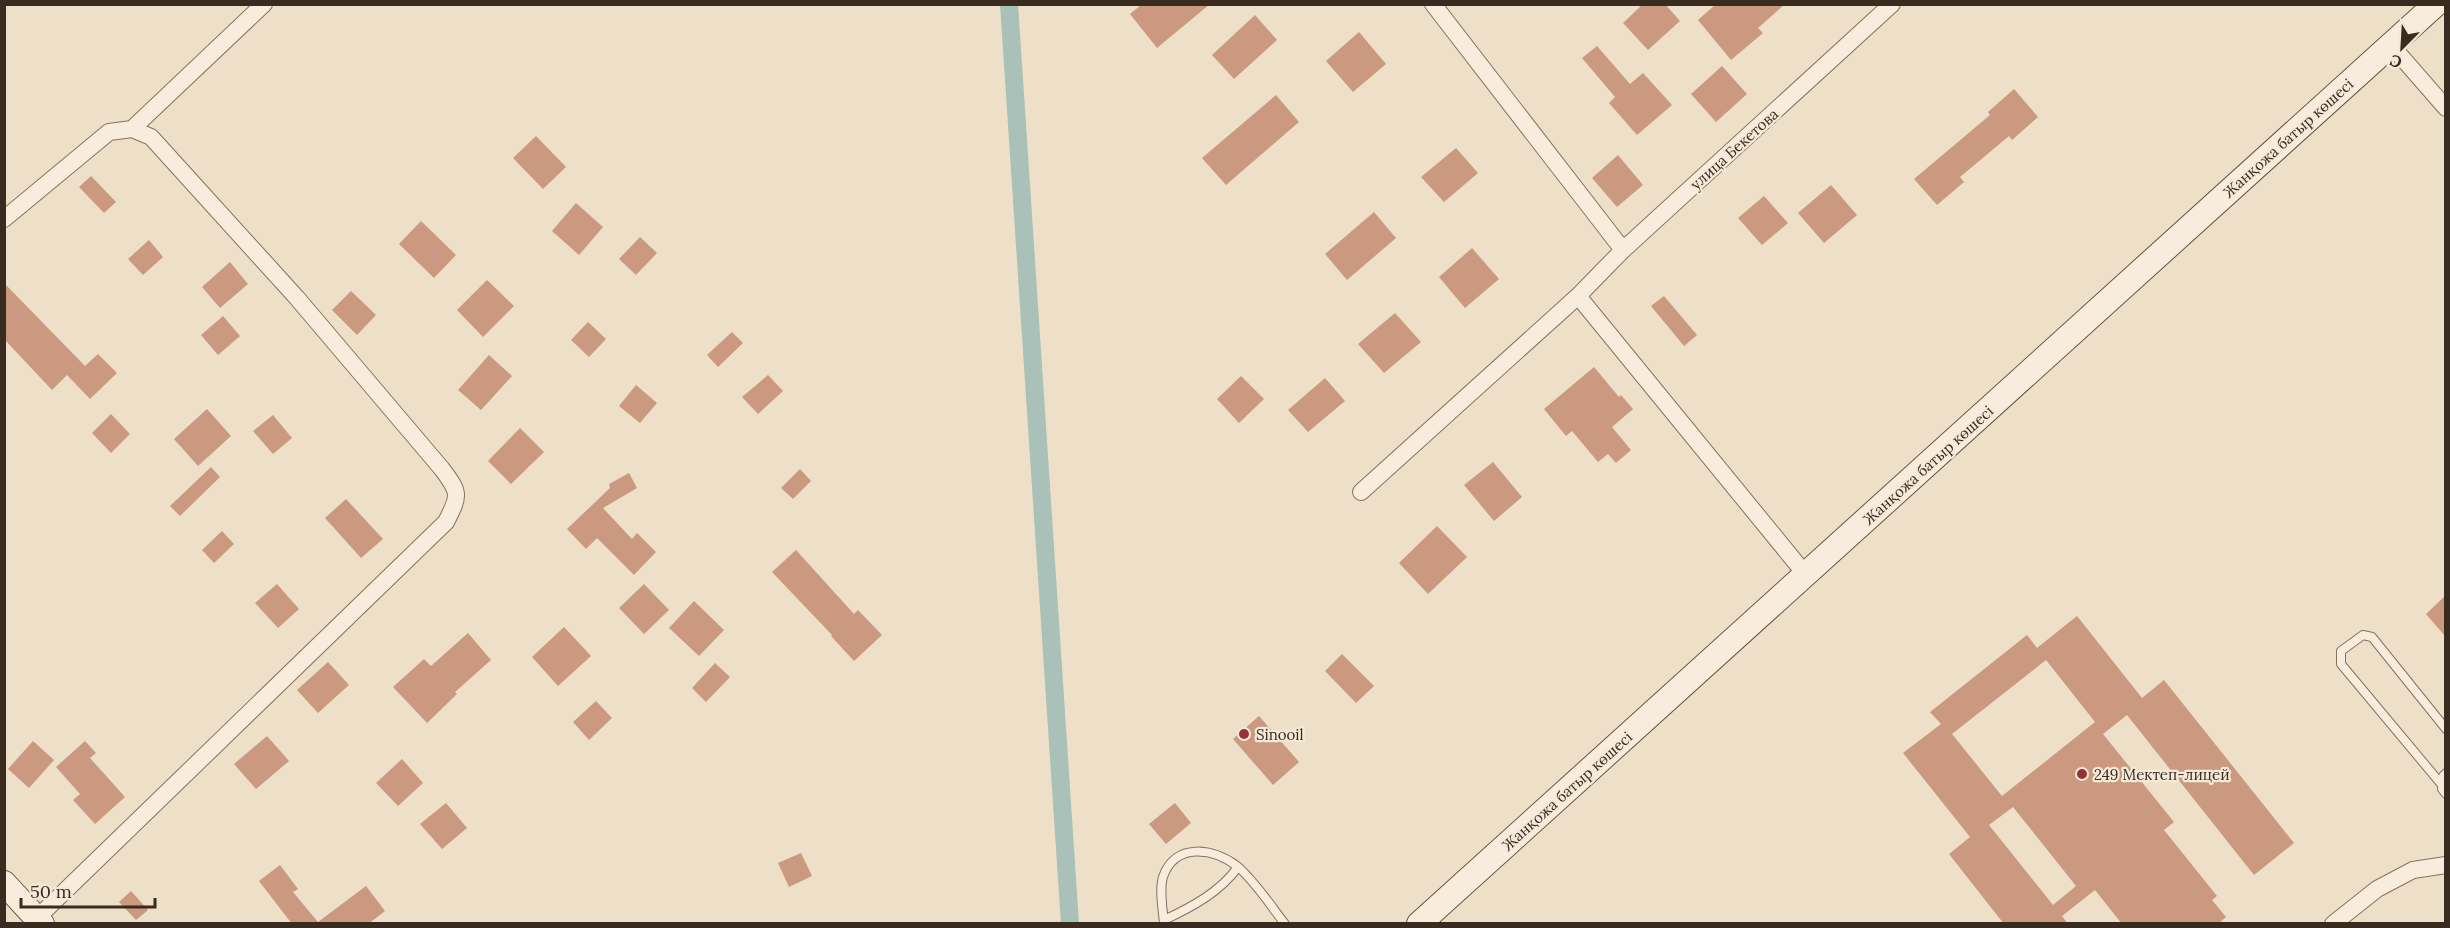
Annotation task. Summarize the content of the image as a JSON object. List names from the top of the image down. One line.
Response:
{"streets":{"street":["Жанқожа батыр көшесі","улица Бекетова"]},"places":["Sinooil","249 Мектеп-лицей"],"scale_bar":"50 m","north":"bottom left"}
